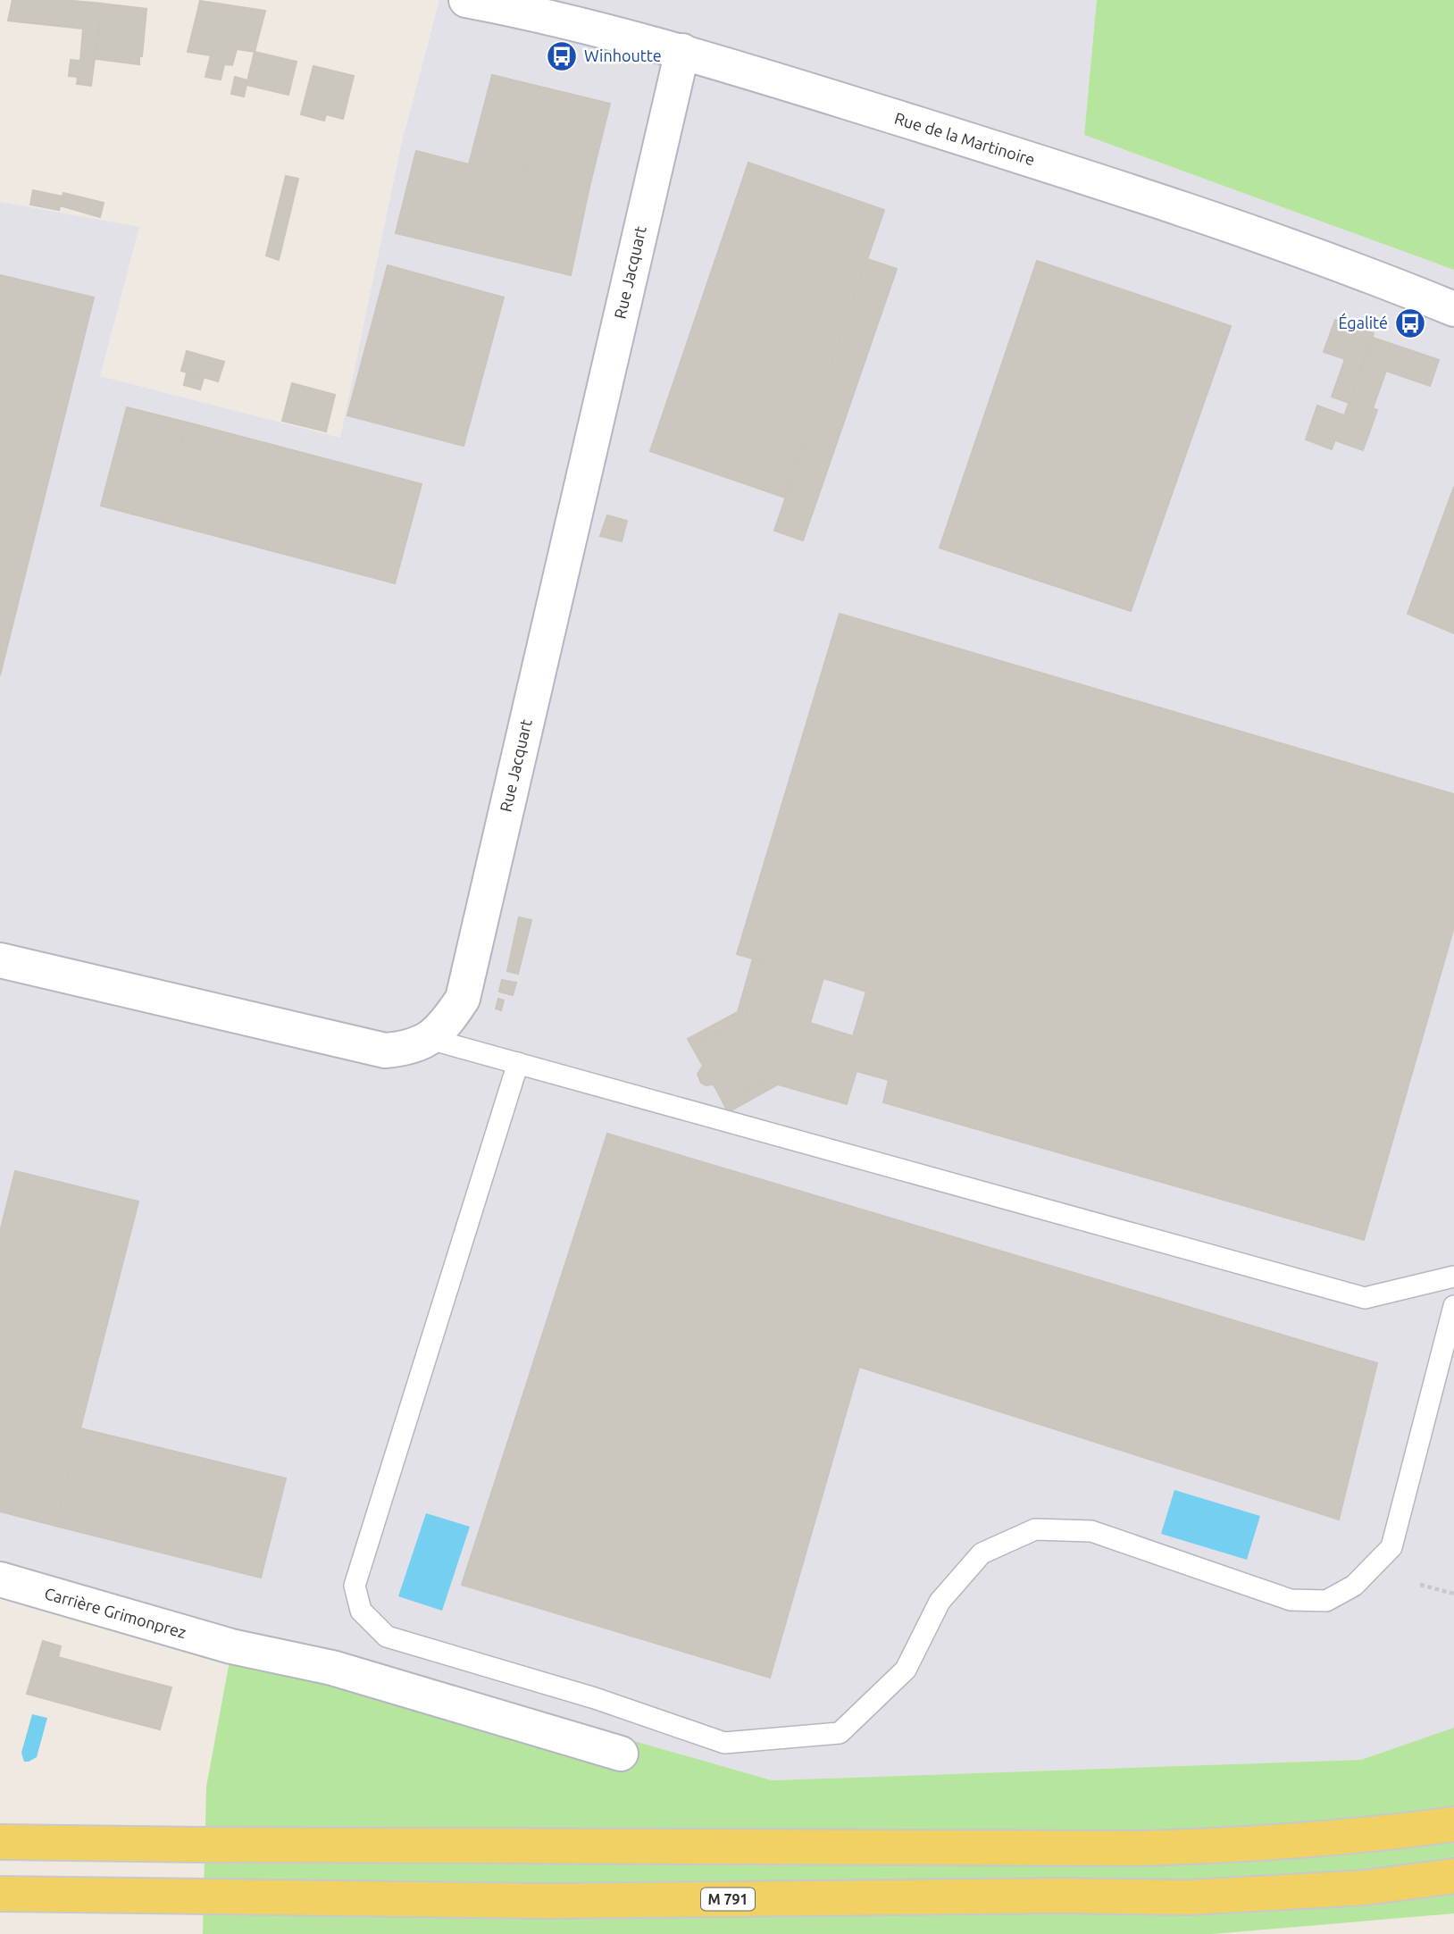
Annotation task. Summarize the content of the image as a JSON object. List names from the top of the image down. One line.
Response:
{"streets":{"main road":["M 791"],"street":["Rue de la Martinoire","Rue Jacquart","Carrière Grimonprez"]},"crossings":[["Rue de la Martinoire","Rue Jacquart"]],"places":{"bus stop":["Winhoutte","Égalité"]}}
